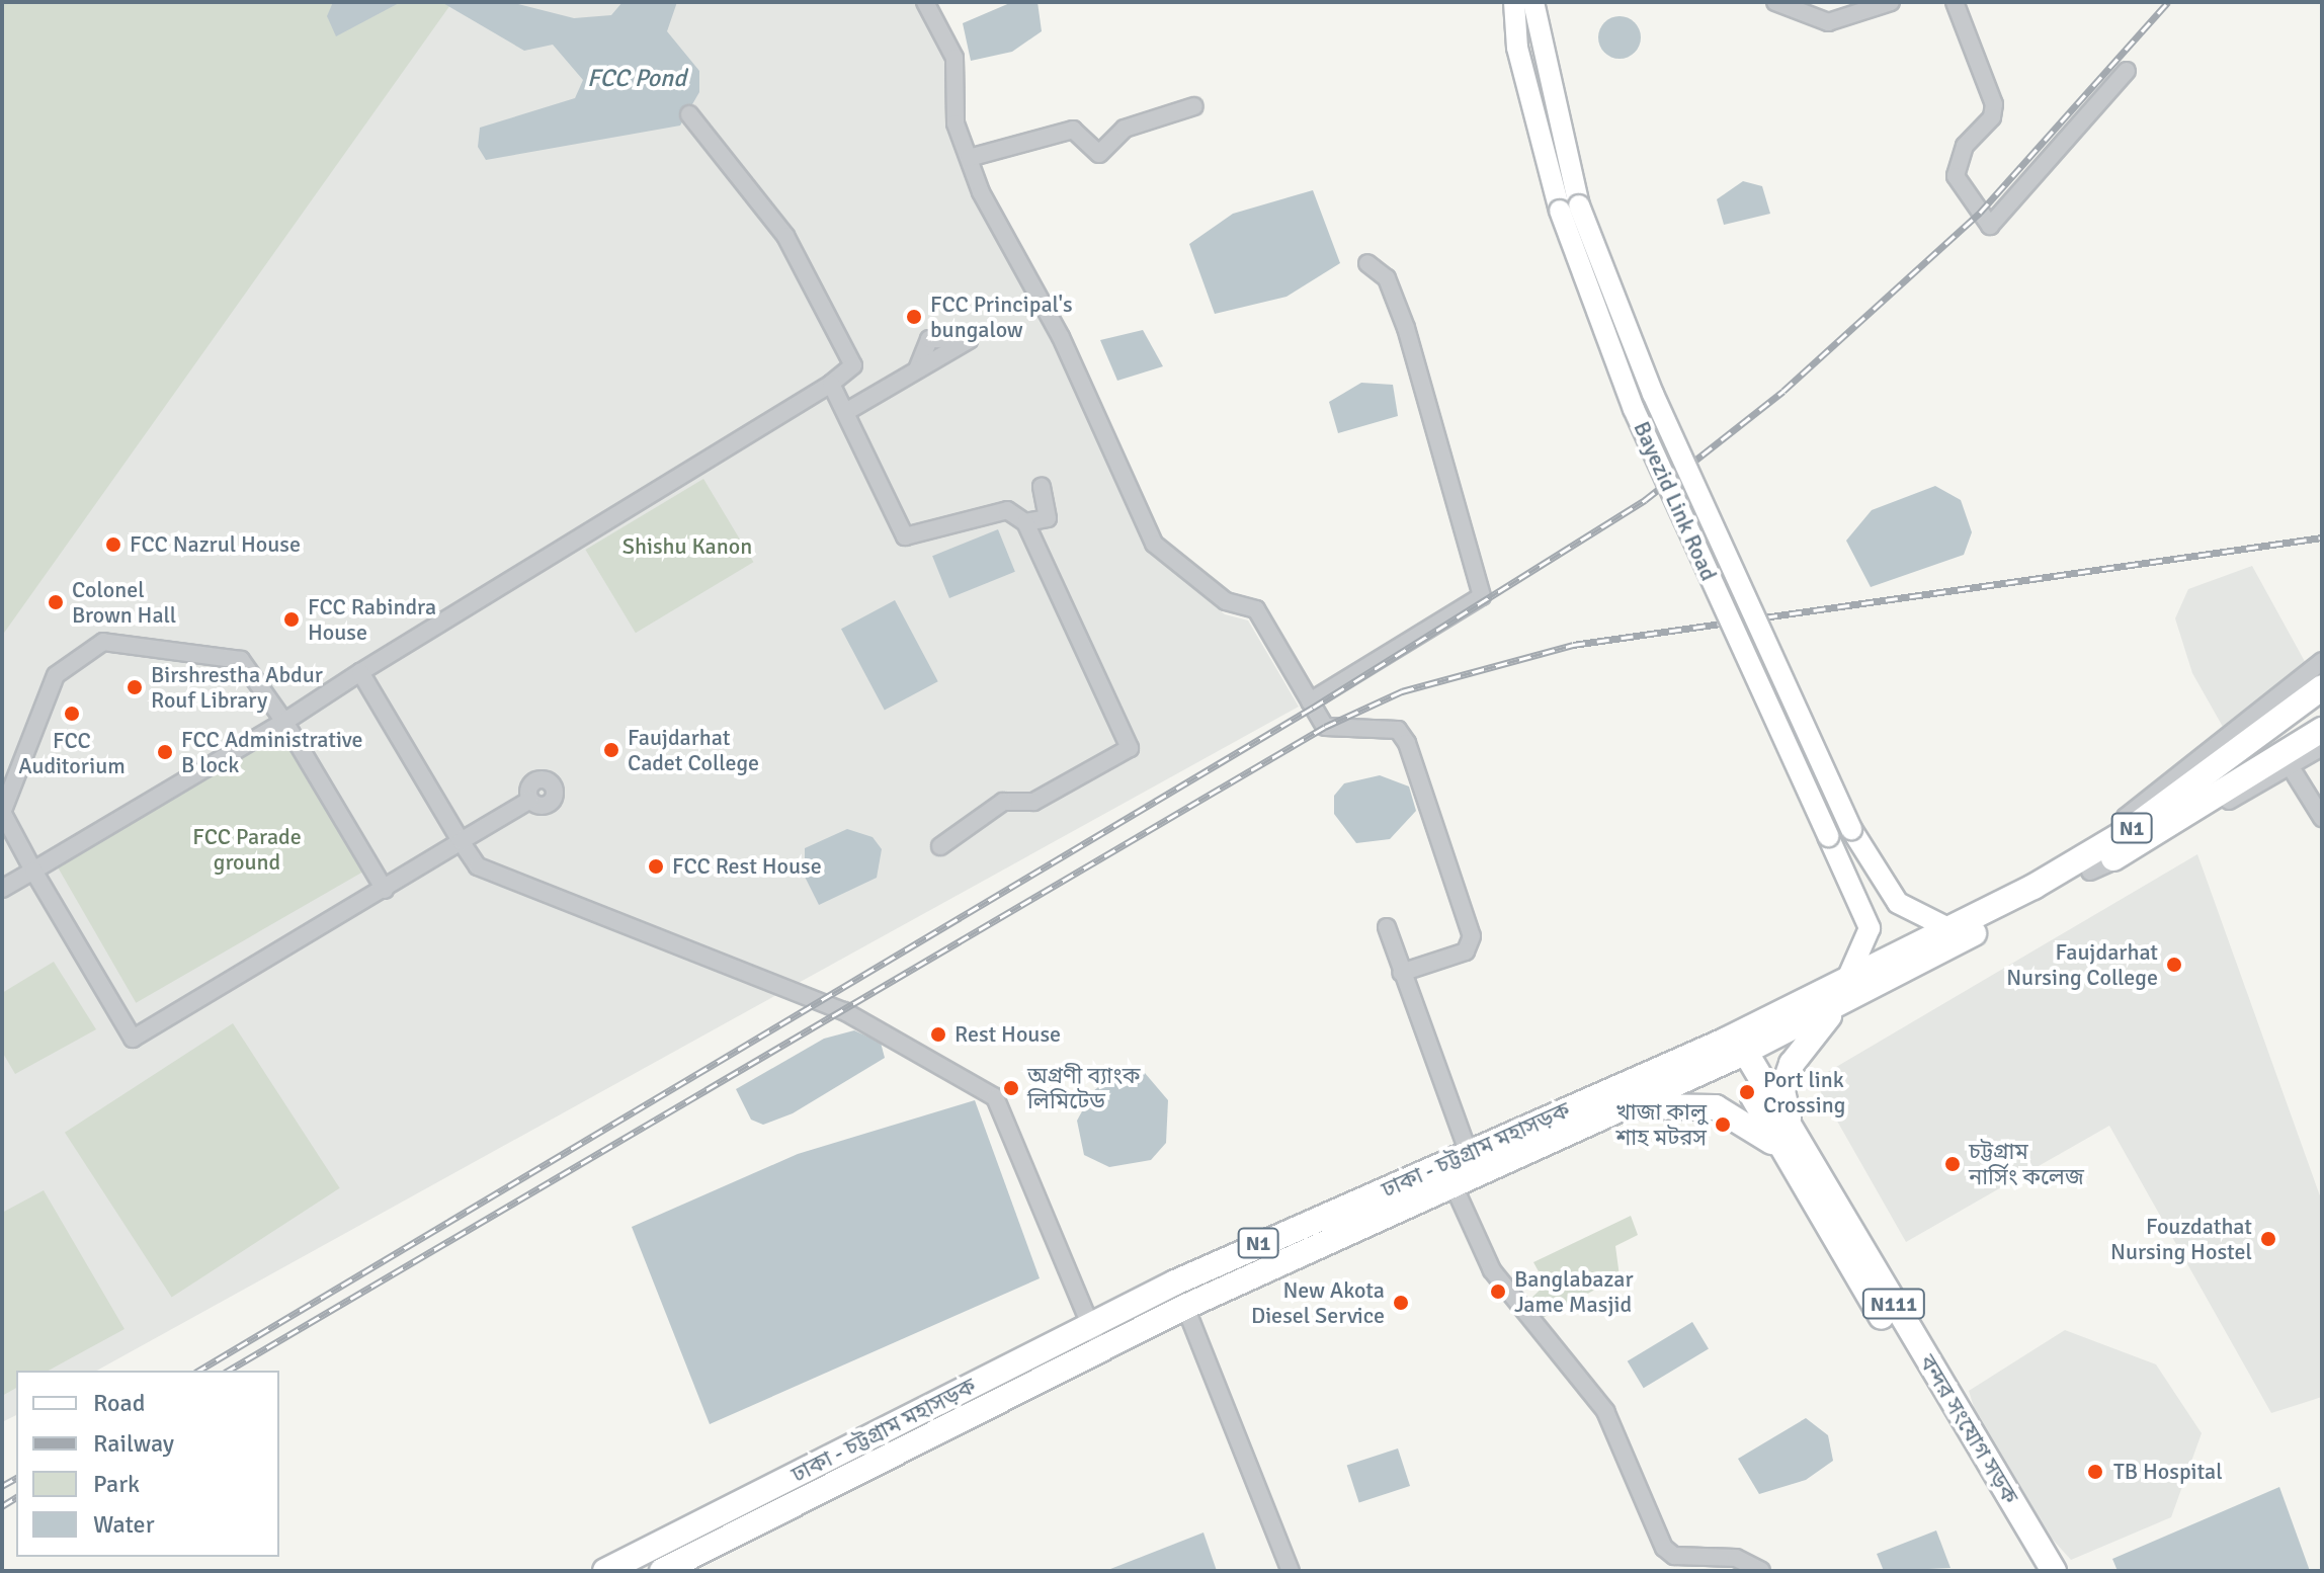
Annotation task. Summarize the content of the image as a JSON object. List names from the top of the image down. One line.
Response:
{"streets":{"highway":["N1","ঢাকা - চট্টগ্রাম মহাসড়ক","N111","বন্দর সংযোগ সড়ক"],"main road":["Bayezid Link Road"]},"crossings":[["Bayezid Link Road","ঢাকা - চট্টগ্রাম মহাসড়ক"],["ঢাকা - চট্টগ্রাম মহাসড়ক","বন্দর সংযোগ সড়ক"]],"water":["FCC Pond"],"parks":["Shishu Kanon","FCC Parade ground"],"places":["FCC Principal's bungalow","FCC Nazrul House","Colonel Brown Hall","FCC Rabindra House","Birshrestha Abdur Rouf Library","FCC Auditorium","Faujdarhat Cadet College","FCC Administrative B lock","FCC Rest House","Faujdarhat Nursing College","Rest House","অগ্রণী ব্যাংক লিমিটেড","Port link Crossing","খাজা কালু শাহ মটরস","চট্টগ্রাম নার্সিং কলেজ","Fouzdathat Nursing Hostel","Banglabazar Jame Masjid","New Akota Diesel Service","TB Hospital"],"legend":["Road","Railway","Park","Water"]}
